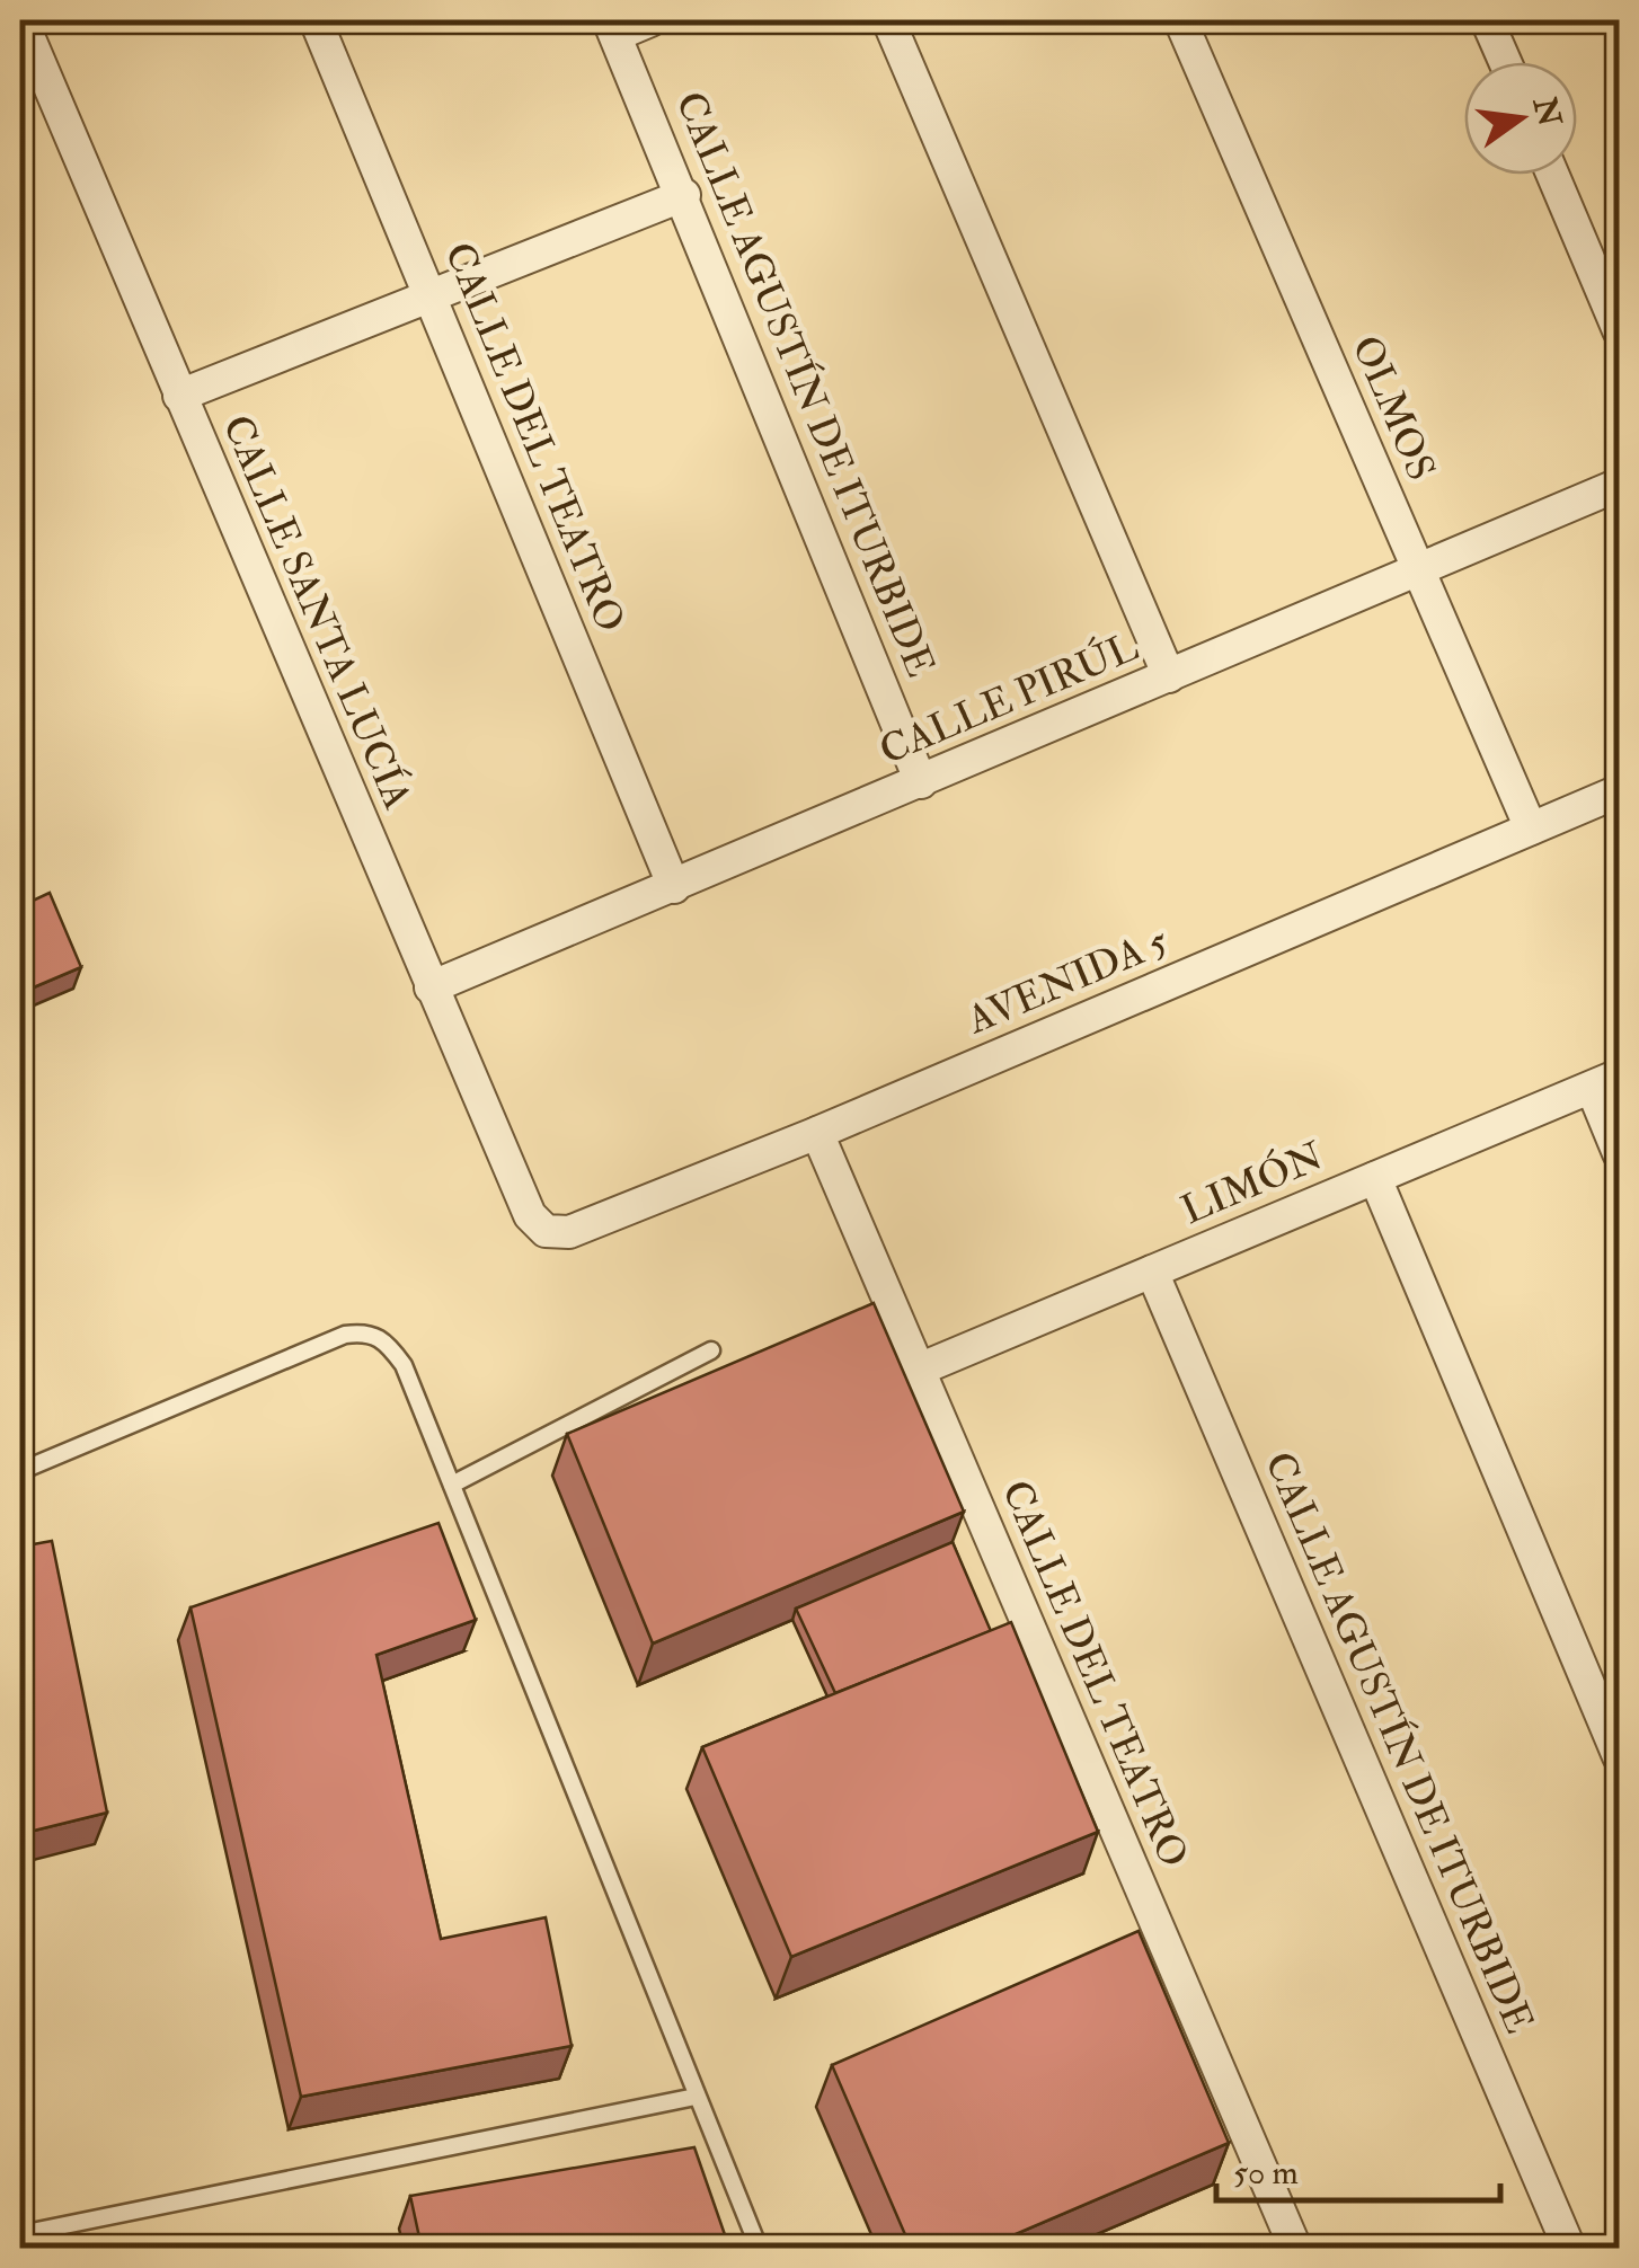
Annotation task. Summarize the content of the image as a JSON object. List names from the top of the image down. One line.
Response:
{"streets":{"street":["CALLE AGUSTÍN DE ITURBIDE","OLMOS","CALLE DEL TEATRO","CALLE SANTA LUCÍA","CALLE PIRÚL","AVENIDA 5","LIMÓN"]},"crossings":[["CALLE AGUSTÍN DE ITURBIDE","CALLE PIRÚL"],["CALLE AGUSTÍN DE ITURBIDE","LIMÓN"],["OLMOS","CALLE PIRÚL"],["OLMOS","AVENIDA 5"],["CALLE DEL TEATRO","CALLE PIRÚL"],["CALLE DEL TEATRO","AVENIDA 5"],["CALLE DEL TEATRO","LIMÓN"],["CALLE SANTA LUCÍA","CALLE PIRÚL"],["CALLE SANTA LUCÍA","AVENIDA 5"]],"scale_bar":"50 m","north":"right"}
